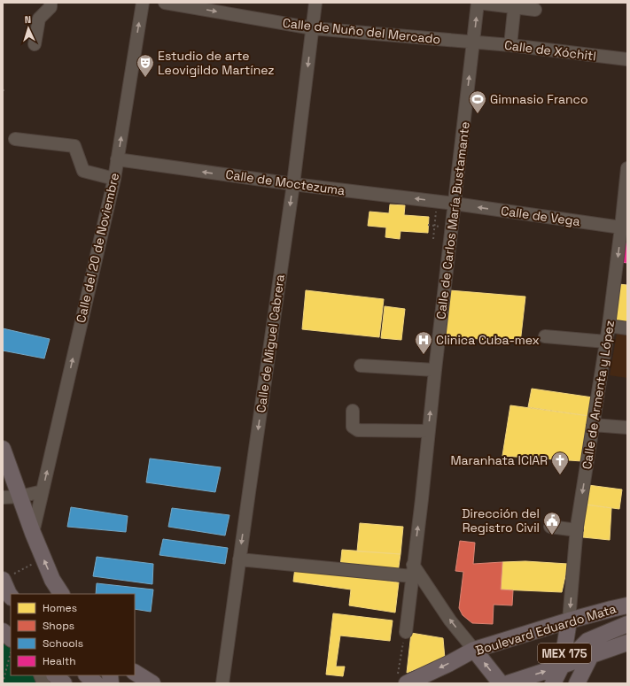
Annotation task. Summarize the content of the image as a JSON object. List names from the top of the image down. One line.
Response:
{"streets":{"main road":["Boulevard Eduardo Mata","MEX 175"],"street":["Calle de Nuño del Mercado","Calle de Xóchitl","Calle de Moctezuma","Calle de Vega","Calle de Carlos María Bustamante","Calle del 20 de Noviembre","Calle de Miguel Cabrera","Calle de Armenta y López"]},"crossings":[["Calle de Nuño del Mercado","Calle de Xóchitl"],["Calle de Nuño del Mercado","Calle de Carlos María Bustamante"],["Calle de Nuño del Mercado","Calle de Miguel Cabrera"],["Calle de Xóchitl","Calle de Carlos María Bustamante"],["Calle de Moctezuma","Calle de Vega"],["Calle de Moctezuma","Calle de Carlos María Bustamante"],["Calle de Moctezuma","Calle del 20 de Noviembre"],["Calle de Moctezuma","Calle de Miguel Cabrera"],["Calle de Vega","Calle de Carlos María Bustamante"],["Calle de Vega","Calle de Armenta y López"],["Calle de Armenta y López","Boulevard Eduardo Mata"],["Calle de Armenta y López","MEX 175"],["Boulevard Eduardo Mata","MEX 175"]],"one_way":["Calle de Nuño del Mercado","Calle de Moctezuma","Calle de Vega","Calle de Carlos María Bustamante","Calle del 20 de Noviembre","Calle de Miguel Cabrera","Calle de Armenta y López"],"places":{"theatre":["Estudio de arte Leovigildo Martínez"],"sports":["Gimnasio Franco"],"hospital":["Clinica Cuba-mex"],"church":["Maranhata ICIAR"],"public building":["Dirección del Registro Civil"]},"legend":["Homes","Shops","Schools","Health"],"north":"top"}
